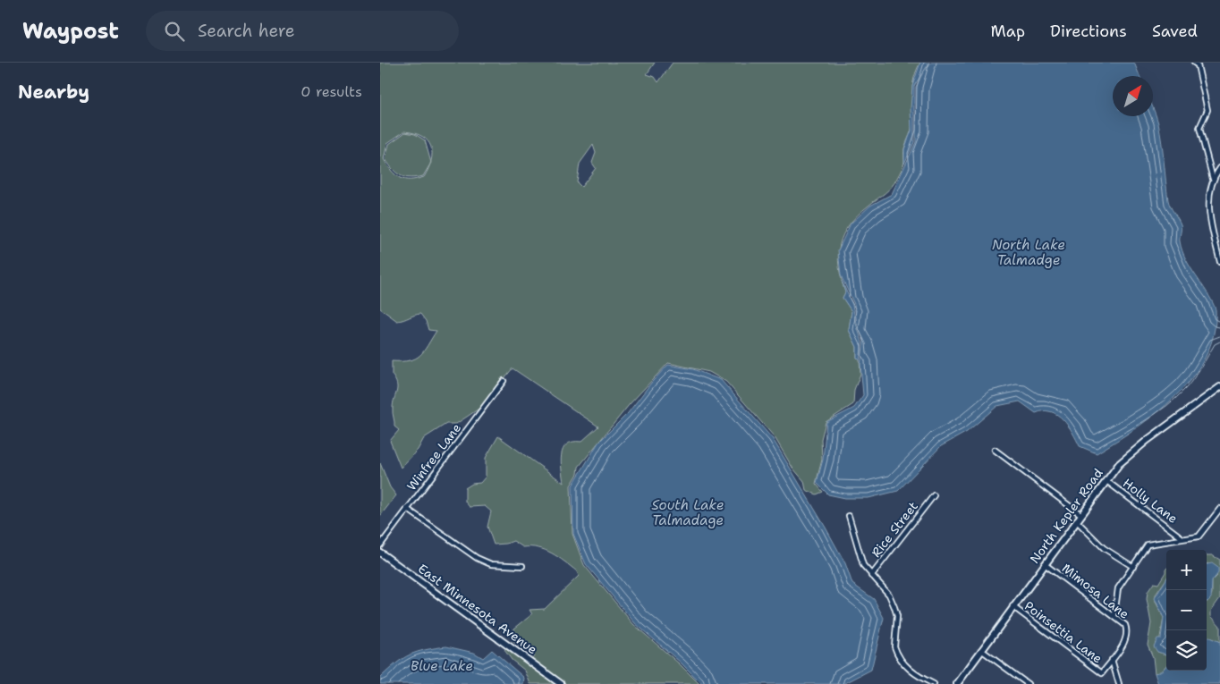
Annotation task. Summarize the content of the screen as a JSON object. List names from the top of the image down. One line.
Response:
{"streets":{"main road":["North Kepler Road","East Minnesota Avenue"],"street":["Winfree Lane","Holly Lane","Rice Street","Mimosa Lane","Poinsettia Lane"]},"crossings":[["Holly Lane","North Kepler Road"],["North Kepler Road","Mimosa Lane"],["North Kepler Road","Poinsettia Lane"],["Mimosa Lane","Poinsettia Lane"]],"water":["North Lake Talmadge","South Lake Talmadage","Blue Lake"],"north":"top right","page":{"header":"Waypost","search":"Search here","nav":["Map","Directions","Saved"],"heading":["Nearby","0 results"],"map_buttons":["+","−"]}}
